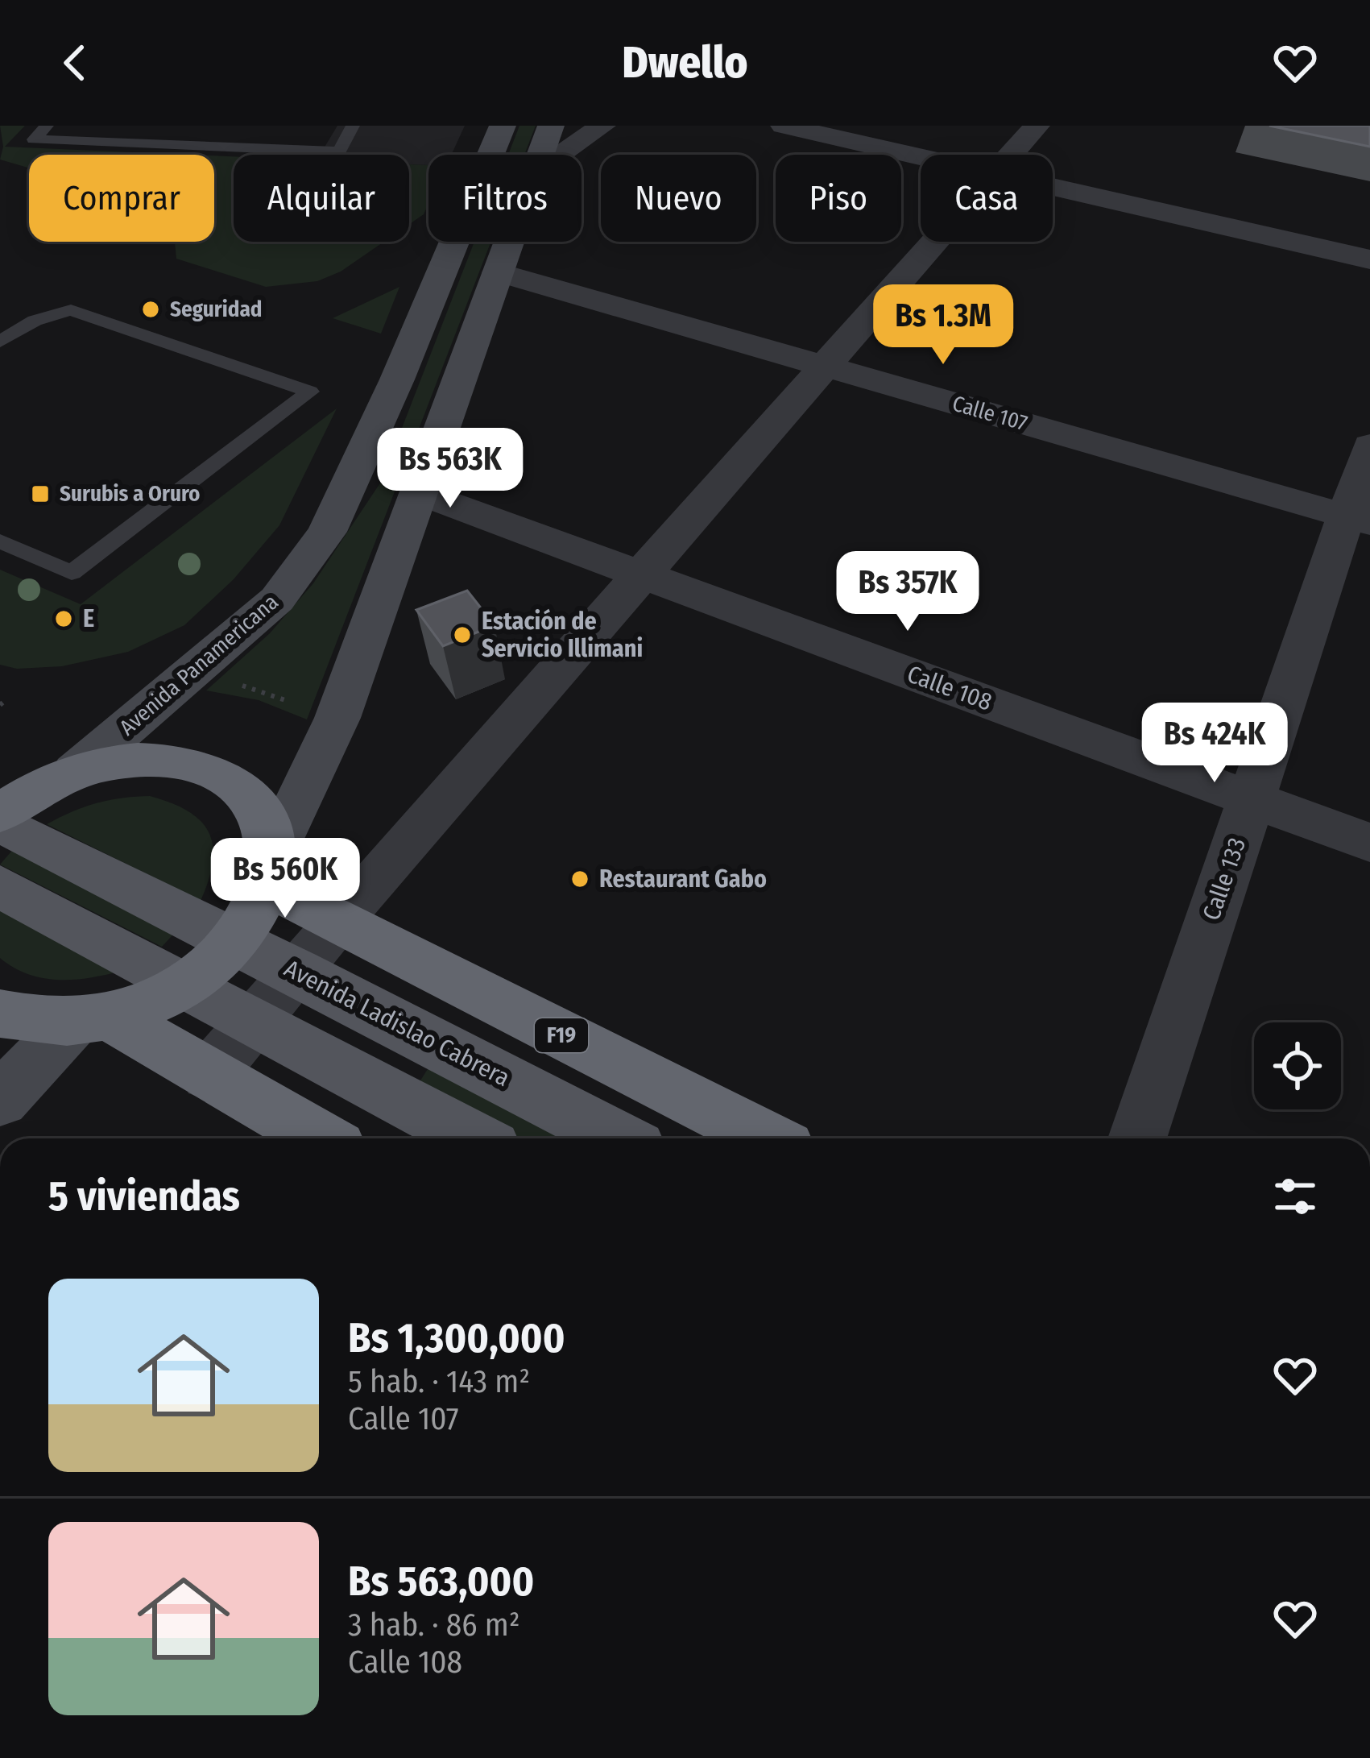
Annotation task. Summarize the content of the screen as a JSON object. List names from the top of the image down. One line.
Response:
{"streets":{"highway":["F19"],"main road":["Avenida Panamericana","Avenida Ladislao Cabrera"],"street":["Calle 107","Calle 108","Calle 133"]},"crossings":[["Calle 107","Calle 133"],["Calle 108","Calle 133"]],"places":{"other":["Seguridad","E","Estación de Servicio Illimani","Restaurant Gabo"],"transit":["Surubis a Oruro"]},"page":{"header":"Dwello","chip":["Comprar","Alquilar","Filtros","Nuevo","Piso","Casa"],"price":["Bs 1.3M","Bs 563K","Bs 357K","Bs 424K","Bs 560K"],"heading":"5 viviendas","list":[{"name":"Bs 1,300,000","note":"5 hab. · 143 m² · Calle 107"},{"name":"Bs 563,000","note":"3 hab. · 86 m² · Calle 108"}]}}
